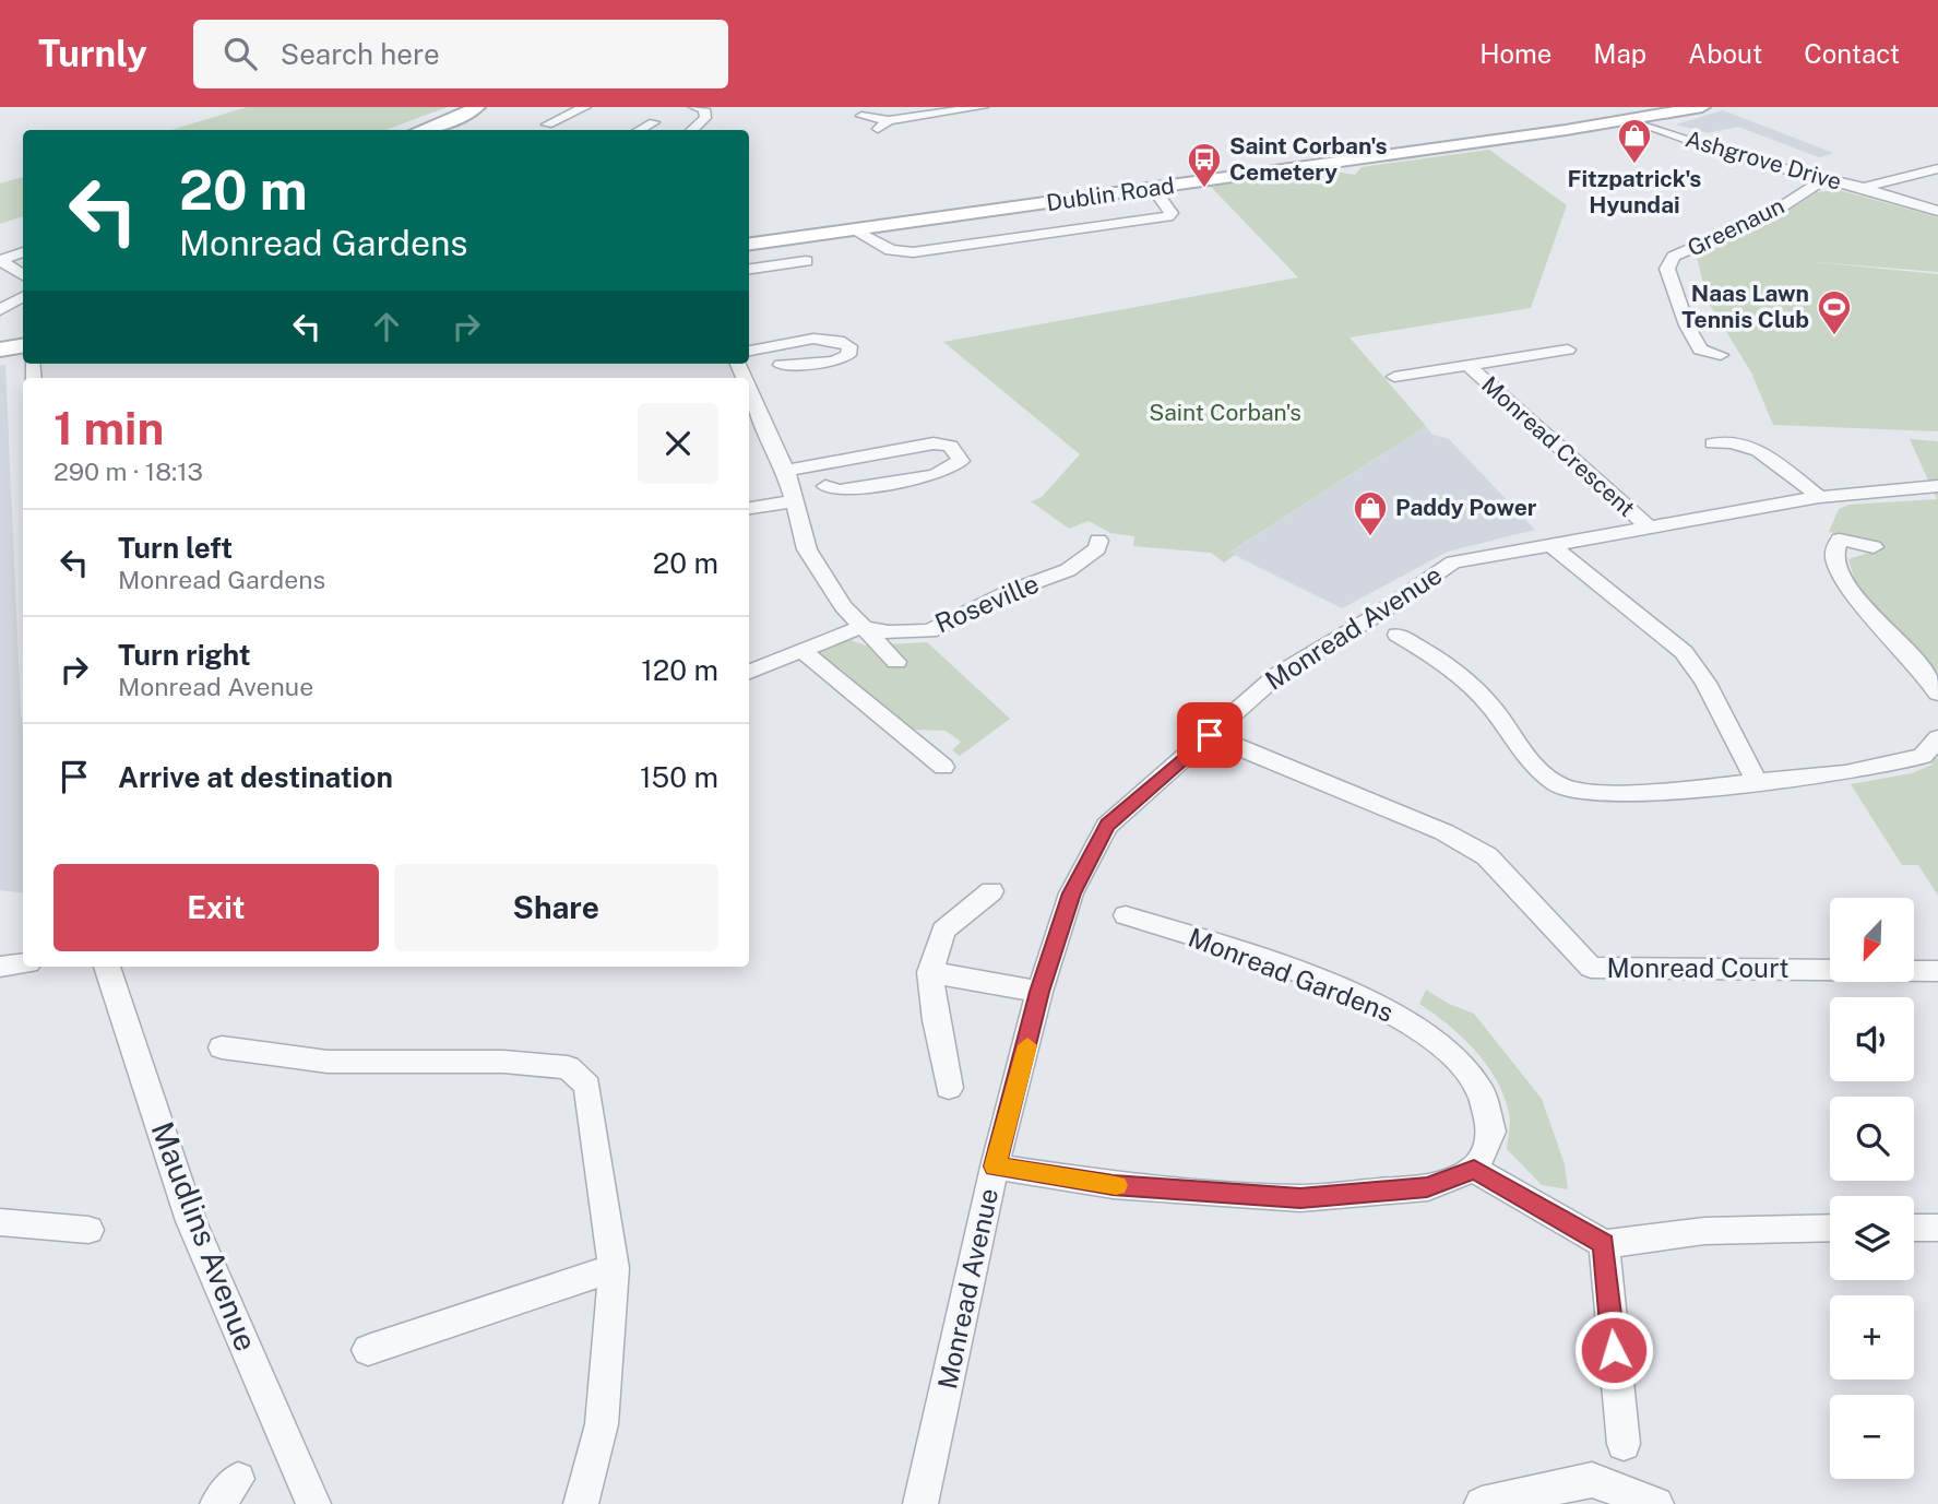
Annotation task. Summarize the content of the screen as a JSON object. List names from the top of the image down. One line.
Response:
{"streets":{"main road":["Dublin Road"],"street":["Ashgrove Drive","Greenaun","Monread Crescent","Roseville","Monread Avenue","Monread Court","Monread Gardens","Maudlins Avenue"]},"crossings":[["Ashgrove Drive","Dublin Road"],["Ashgrove Drive","Greenaun"],["Monread Crescent","Monread Avenue"],["Monread Avenue","Monread Court"]],"parks":["Saint Corban's"],"places":{"shop":["Fitzpatrick's Hyundai","Paddy Power"],"bus stop":["Saint Corban's Cemetery"],"sports":["Naas Lawn Tennis Club"]},"north":"bottom left","page":{"header":"Turnly","search":"Search here","nav":["Home","Map","About","Contact"],"turn":["20 m","Monread Gardens"],"heading":["1 min","290 m · 18:13"],"list":[{"name":"Turn left","note":"Monread Gardens","value":"20 m"},{"name":"Turn right","note":"Monread Avenue","value":"120 m"},{"name":"Arrive at destination","value":"150 m"}],"buttons":["Exit","Share"],"map_buttons":["+","−"]}}
